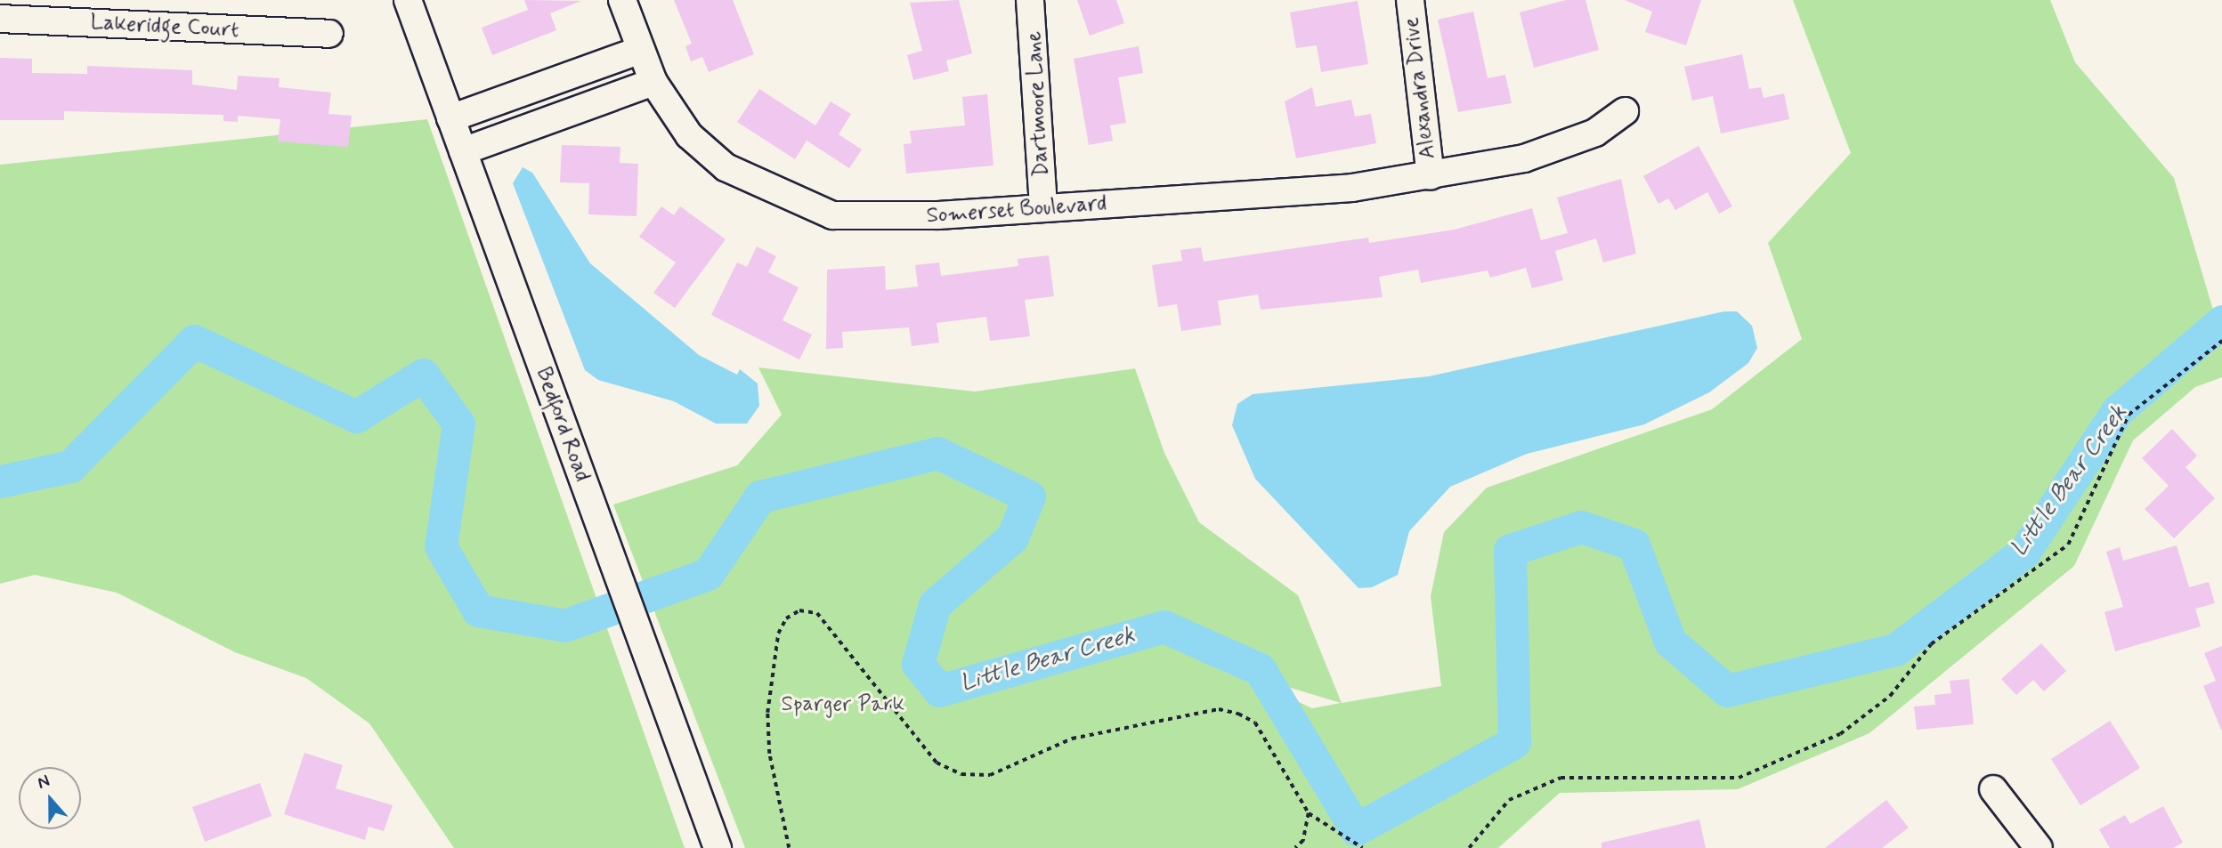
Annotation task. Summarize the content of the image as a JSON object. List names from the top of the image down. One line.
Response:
{"streets":{"street":["Lakeridge Court","Alexandra Drive","Dartmoore Lane","Somerset Boulevard","Bedford Road"]},"crossings":[["Alexandra Drive","Somerset Boulevard"],["Dartmoore Lane","Somerset Boulevard"]],"water":["Little Bear Creek"],"parks":["Sparger Park"],"north":"top"}
